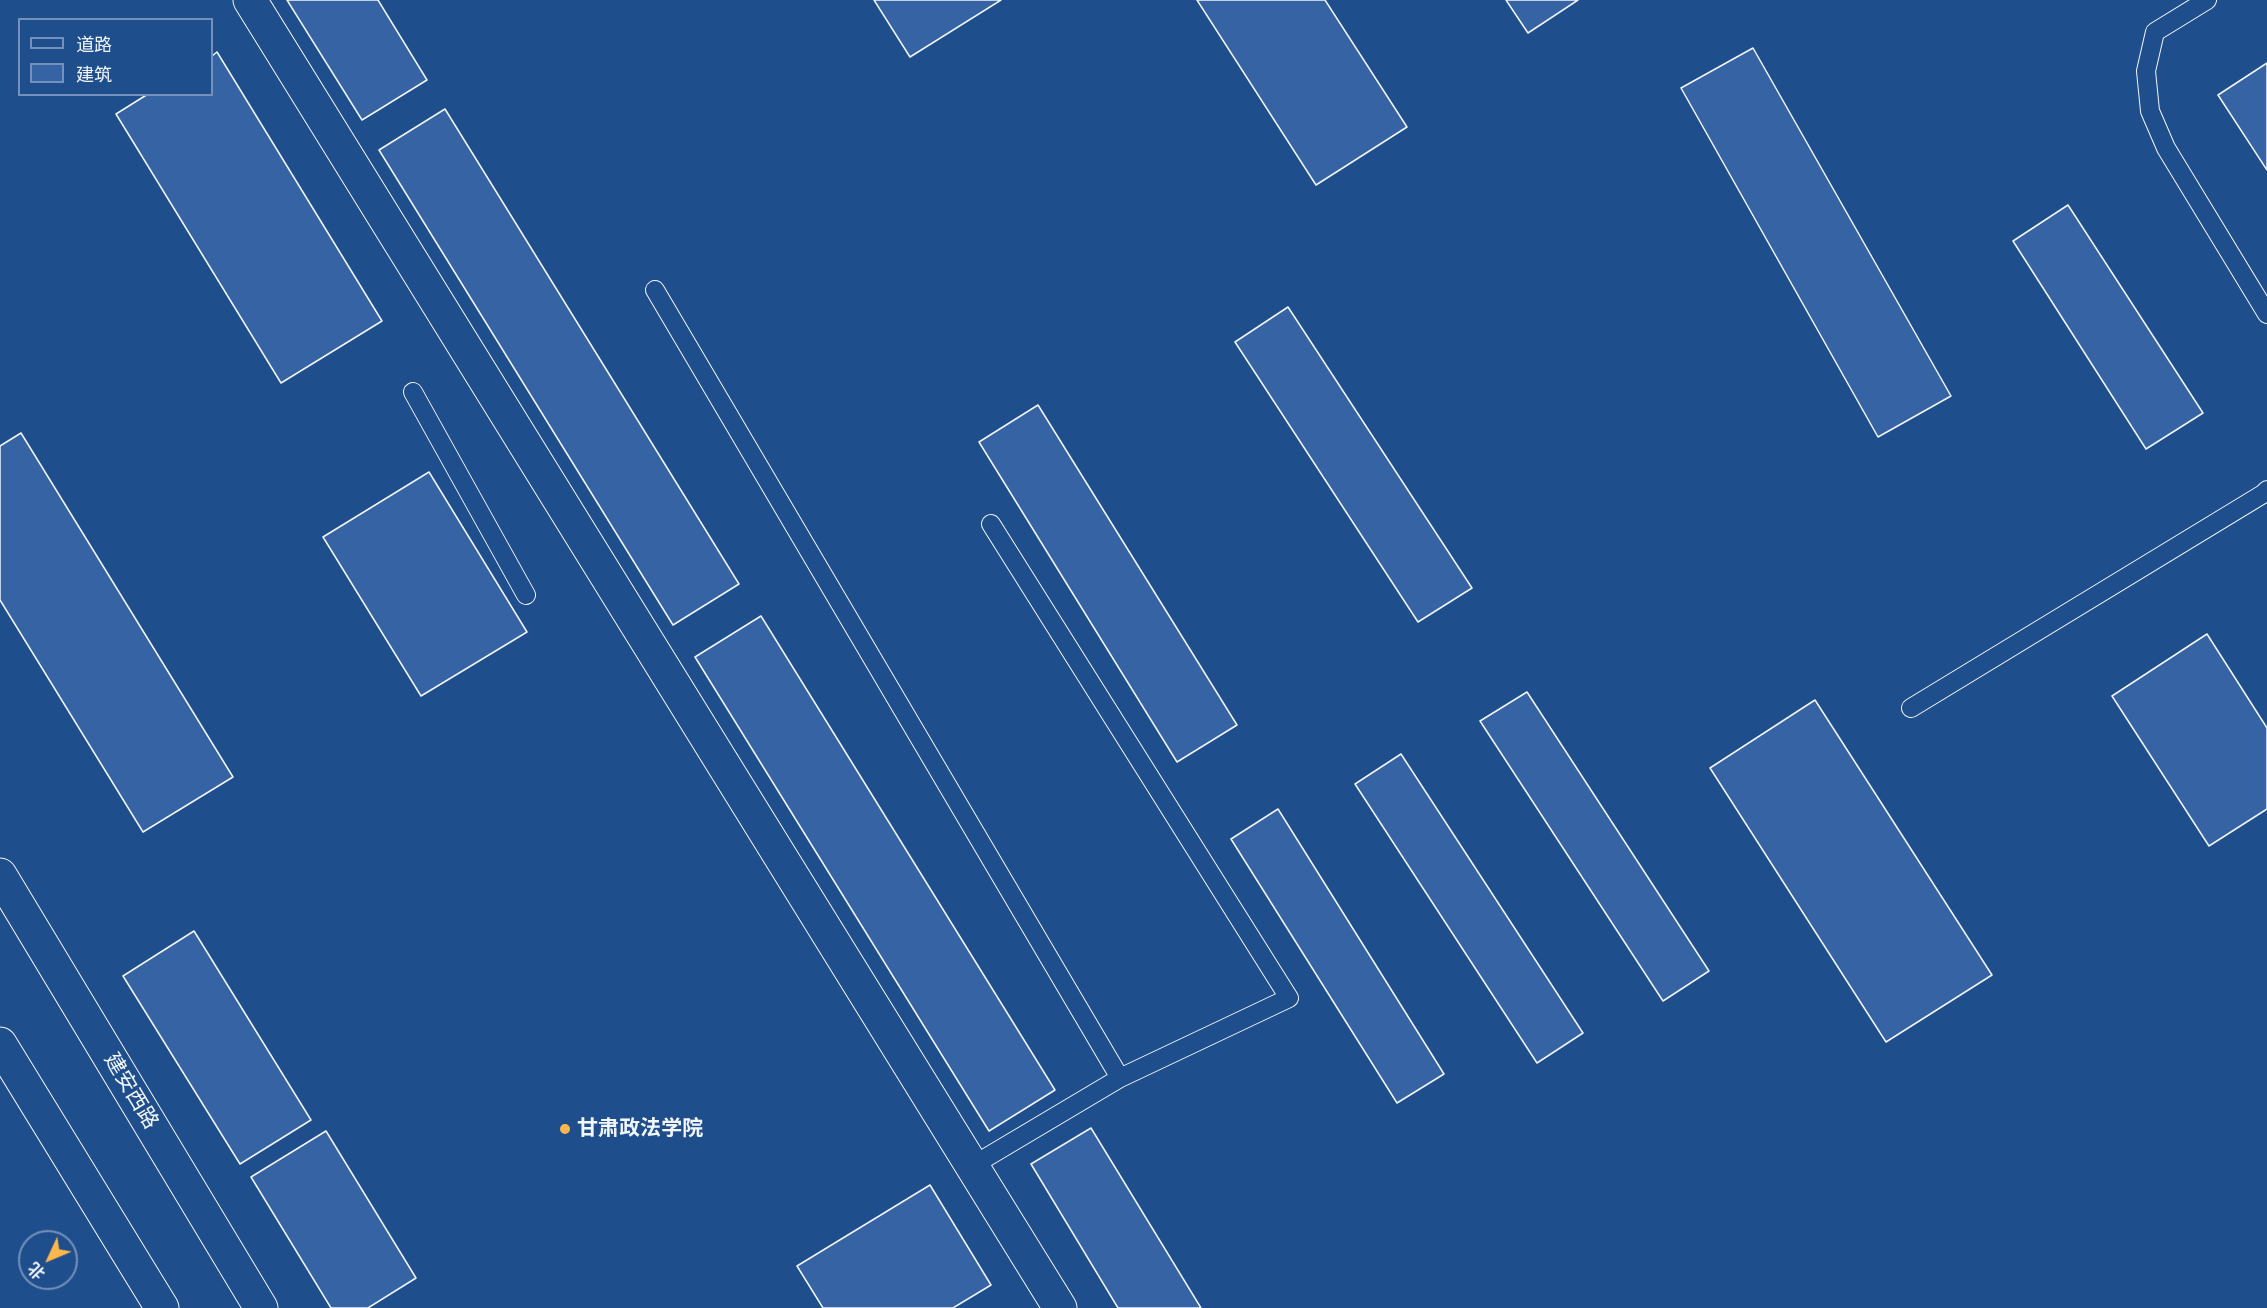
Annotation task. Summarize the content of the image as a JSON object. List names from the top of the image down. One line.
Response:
{"streets":{"street":["建安西路"]},"places":["甘肃政法学院"],"legend":["道路","建筑"],"north":"bottom left"}
